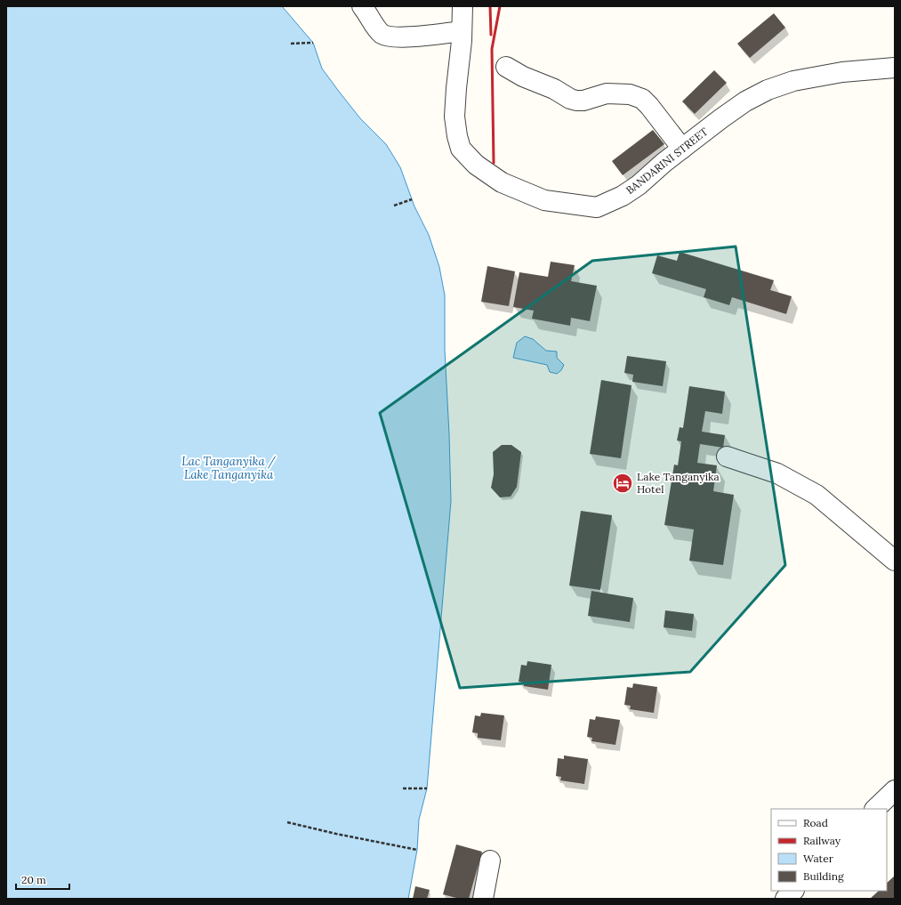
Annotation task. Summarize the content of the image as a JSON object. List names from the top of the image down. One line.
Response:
{"streets":{"street":["BANDARINI STREET"]},"water":["Lac Tanganyika / Lake Tanganyika"],"places":{"hotel":["Lake Tanganyika Hotel"]},"legend":["Road","Railway","Water","Building"],"scale_bar":"20 m"}
